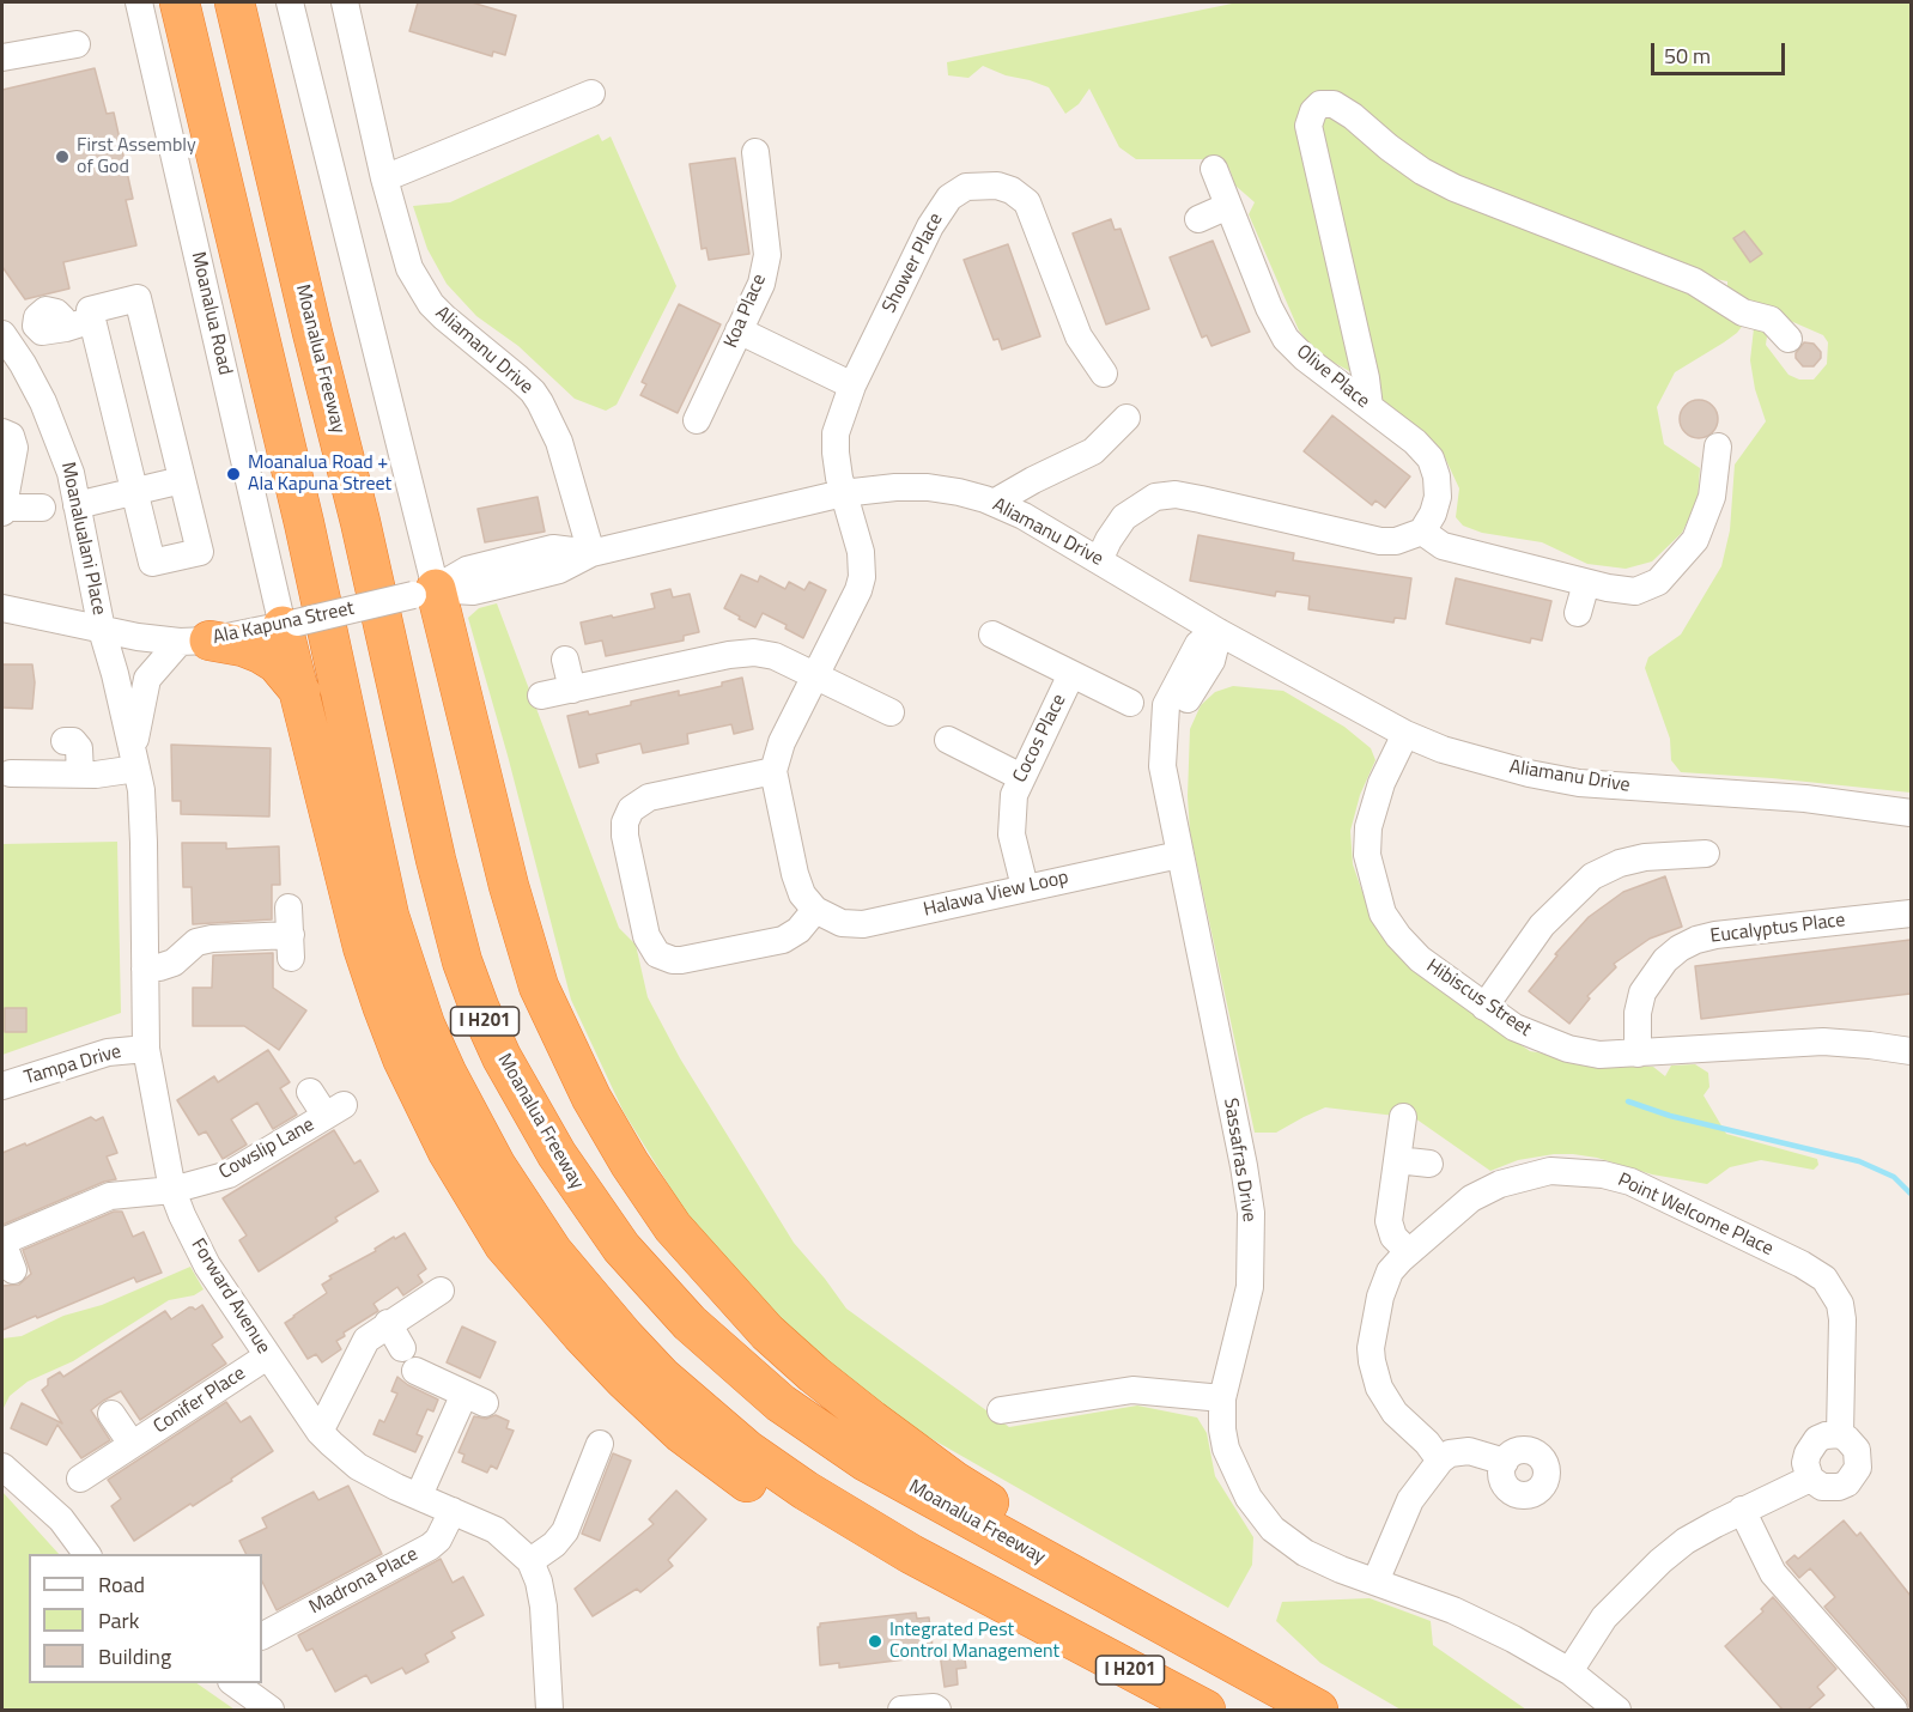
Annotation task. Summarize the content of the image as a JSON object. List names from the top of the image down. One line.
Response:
{"streets":{"highway":["Moanalua Freeway","I H201"],"street":["Shower Place","Koa Place","Moanalua Road","Aliamanu Drive","Olive Place","Moanalualani Place","Ala Kapuna Street","Cocos Place","Halawa View Loop","Eucalyptus Place","Hibiscus Street","Tampa Drive","Cowslip Lane","Sassafras Drive","Point Welcome Place","Forward Avenue","Conifer Place","Madrona Place"]},"crossings":[["Shower Place","Aliamanu Drive"],["Moanalua Road","Ala Kapuna Street"],["Aliamanu Drive","Ala Kapuna Street"],["Aliamanu Drive","Hibiscus Street"],["Aliamanu Drive","Sassafras Drive"],["Moanalualani Place","Ala Kapuna Street"],["Moanalualani Place","Forward Avenue"],["Ala Kapuna Street","Forward Avenue"],["Cocos Place","Halawa View Loop"],["Halawa View Loop","Sassafras Drive"],["Eucalyptus Place","Hibiscus Street"],["Tampa Drive","Forward Avenue"],["Cowslip Lane","Forward Avenue"],["Forward Avenue","Conifer Place"],["Forward Avenue","Madrona Place"]],"places":["First Assembly of God","Moanalua Road + Ala Kapuna Street","Integrated Pest Control Management"],"legend":["Road","Park","Building"],"scale_bar":"50 m"}
